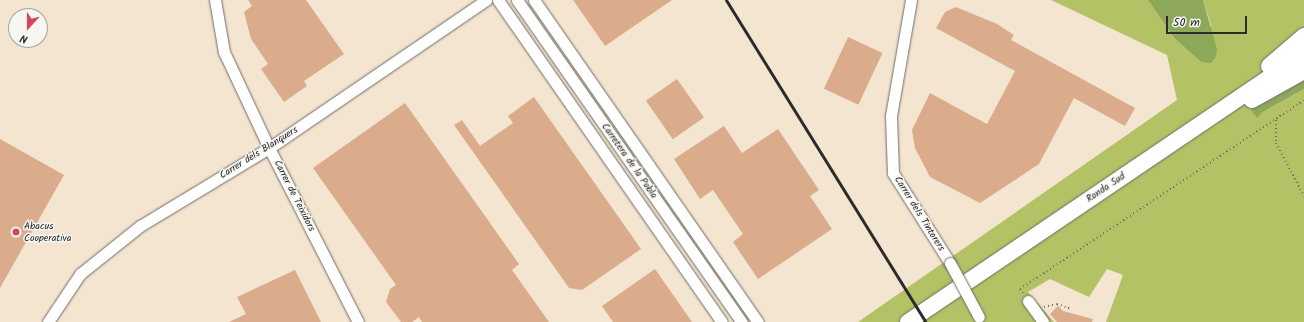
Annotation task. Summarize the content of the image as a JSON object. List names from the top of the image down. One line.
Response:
{"streets":{"highway":["Ronda Sud"],"street":["Carrer dels Blanquers","Carretera de la Pobla","Carrer de Teixidors","Carrer dels Tintorers"]},"crossings":[["Carrer dels Blanquers","Carrer de Teixidors"]],"places":["Abacus Cooperativa"],"scale_bar":"50 m","north":"bottom"}
